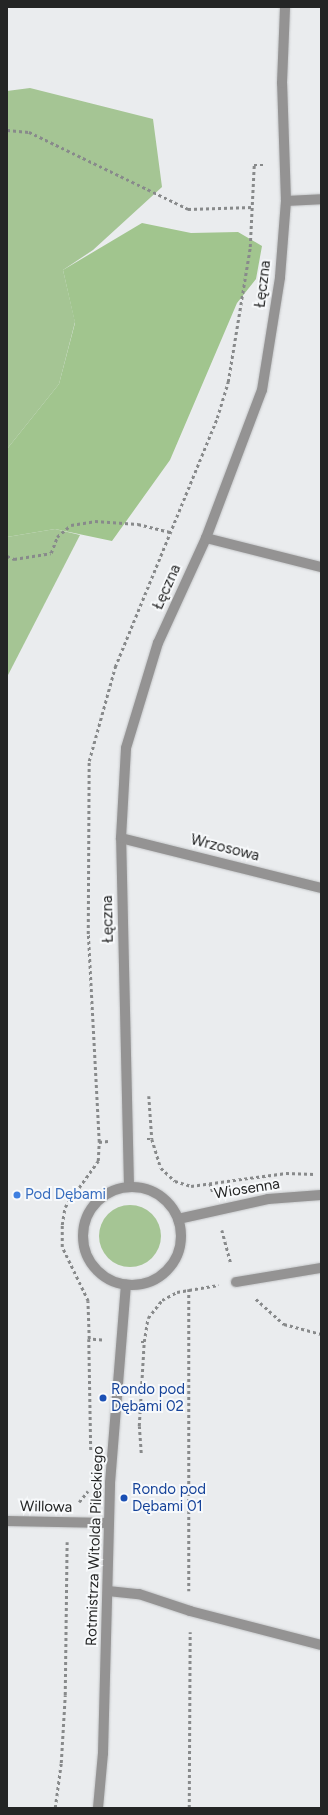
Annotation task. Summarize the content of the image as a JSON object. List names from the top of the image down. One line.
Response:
{"streets":{"street":["Łęczna","Wrzosowa","Wiosenna","Willowa","Rotmistrza Witolda Pileckiego"]},"crossings":[["Łęczna","Wrzosowa"],["Łęczna","Wiosenna"],["Łęczna","Rotmistrza Witolda Pileckiego"],["Wiosenna","Rotmistrza Witolda Pileckiego"],["Willowa","Rotmistrza Witolda Pileckiego"]],"places":["Pod Dębami","Rondo pod Dębami 02","Rondo pod Dębami 01"]}
